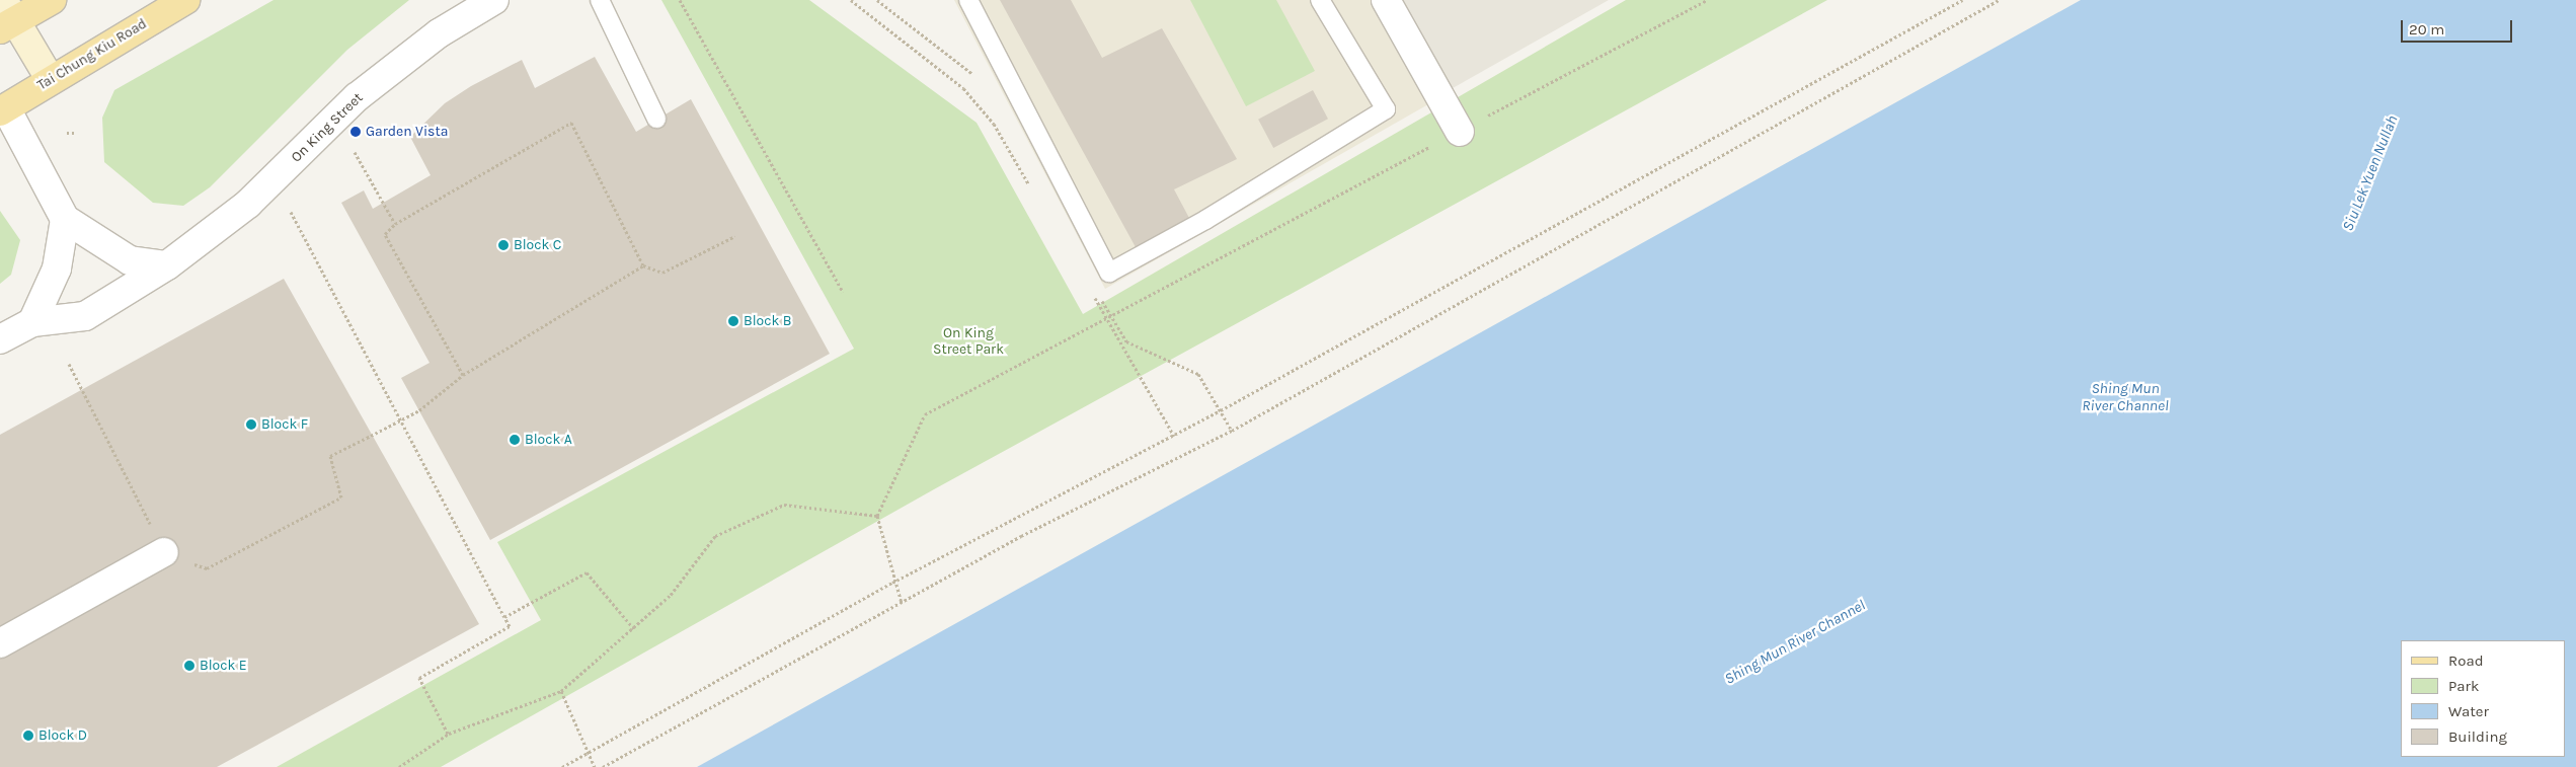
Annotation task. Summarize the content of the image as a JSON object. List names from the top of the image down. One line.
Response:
{"streets":{"main road":["Tai Chung Kiu Road"],"street":["On King Street"]},"water":["Siu Lek Yuen Nullah","Shing Mun River Channel"],"parks":["On King Street Park"],"places":["Garden Vista","Block C","Block B","Block F","Block A","Block E","Block D"],"legend":["Road","Park","Water","Building"],"scale_bar":"20 m"}
